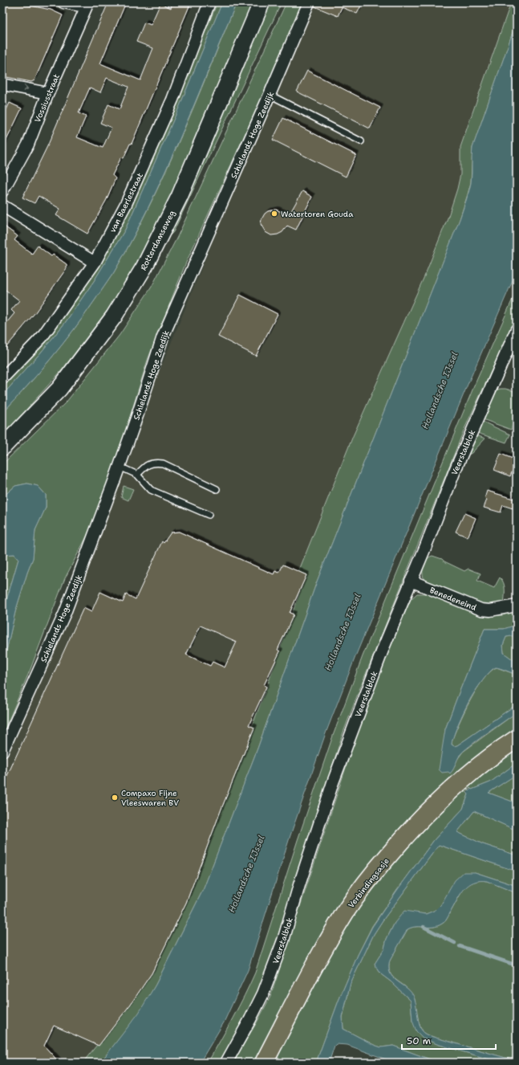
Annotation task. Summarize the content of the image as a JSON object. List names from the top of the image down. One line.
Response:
{"streets":{"main road":["Rotterdamseweg","Verbindingsasje"],"street":["Vossiusstraat","Schielands Hoge Zeedijk","van Baerlestraat","Veerstalblok","Benedeneind"]},"crossings":[["Veerstalblok","Benedeneind"]],"water":["Hollandsche IJssel"],"places":["Watertoren Gouda","Compaxo Fijne Vleeswaren BV"],"scale_bar":"50 m"}
